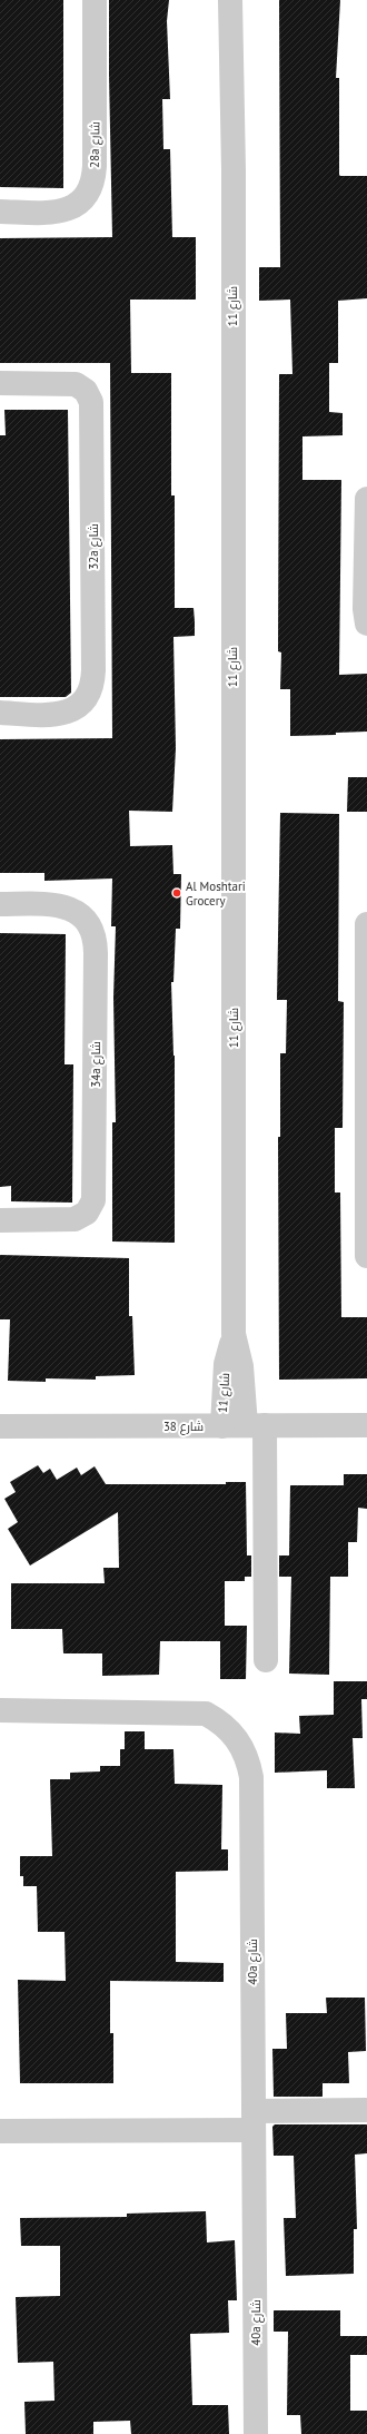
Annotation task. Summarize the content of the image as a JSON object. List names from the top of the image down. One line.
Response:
{"streets":{"street":["28a شارع","شارع 11","32a شارع","34a شارع","شارع 38","40a شارع"]},"crossings":[["شارع 11","شارع 38"]],"places":["Al Moshtari Grocery"]}
